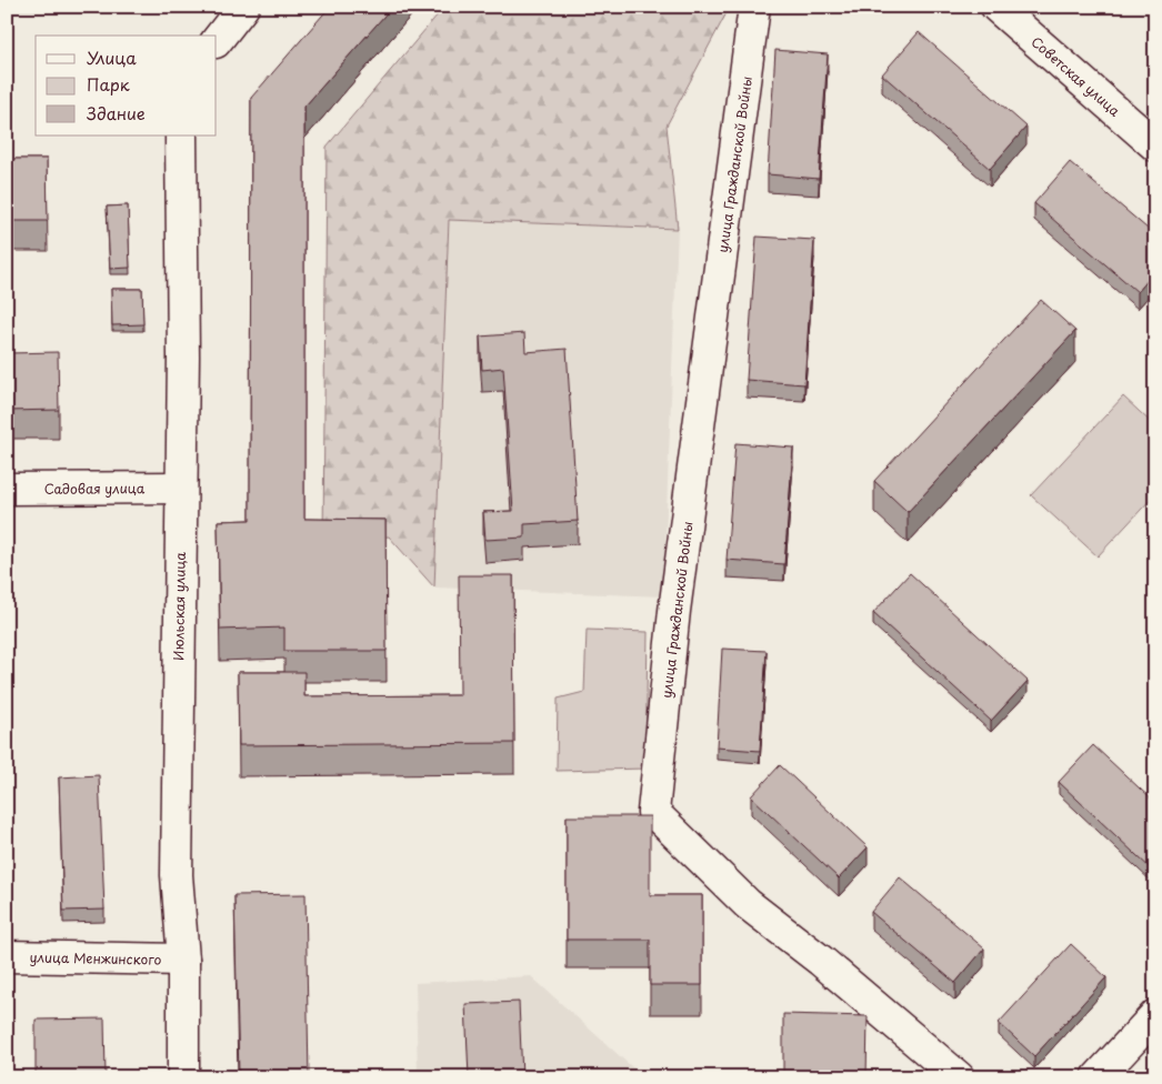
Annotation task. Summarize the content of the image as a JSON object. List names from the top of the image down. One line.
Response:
{"streets":{"street":["Советская улица","улица Гражданской Войны","Садовая улица","Июльская улица","улица Менжинского"]},"crossings":[["Садовая улица","Июльская улица"],["Июльская улица","улица Менжинского"]],"legend":["Улица","Парк","Здание"]}
